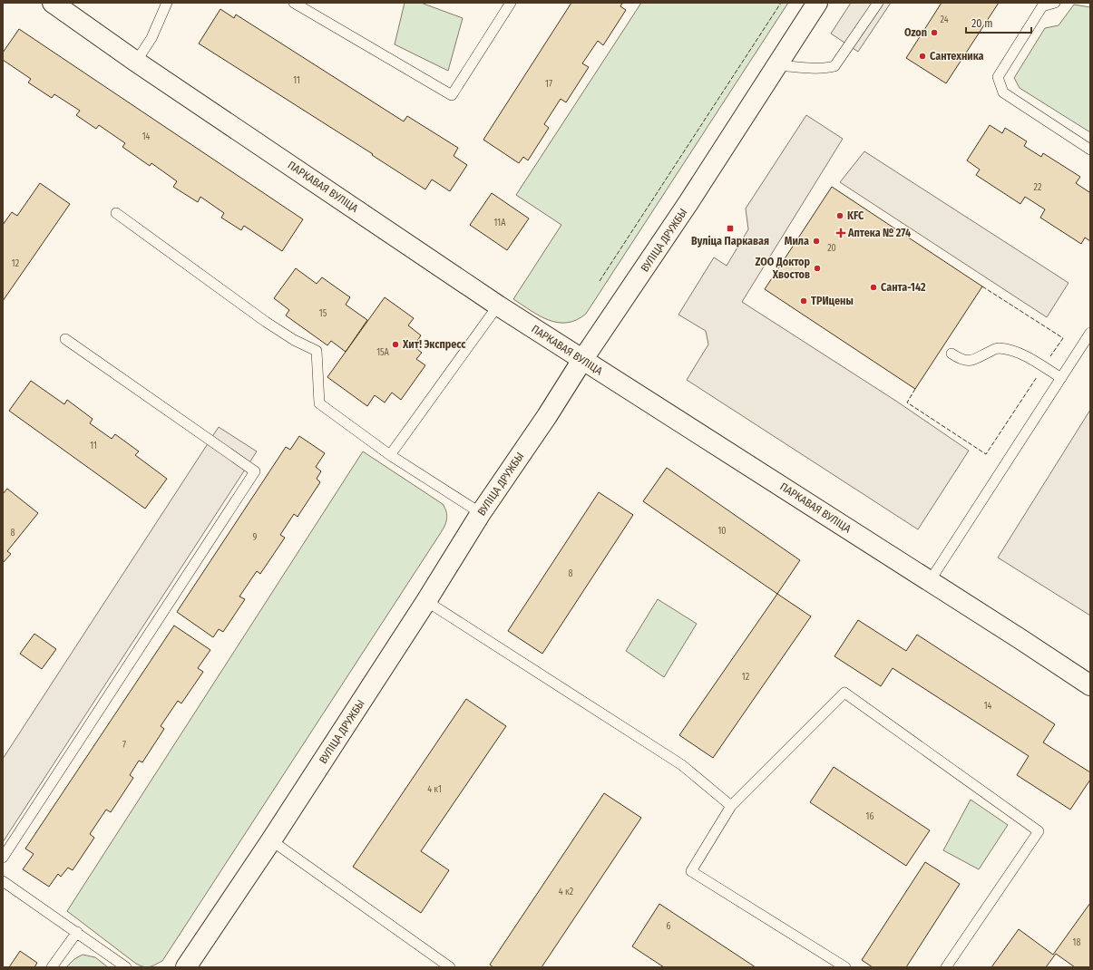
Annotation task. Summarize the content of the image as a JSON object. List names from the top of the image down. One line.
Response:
{"streets":{"street":["ПАРКАВАЯ ВУЛІЦА","ВУЛІЦА ДРУЖБЫ"]},"crossings":[["ПАРКАВАЯ ВУЛІЦА","ВУЛІЦА ДРУЖБЫ"]],"places":{"other":["Ozon","Сантехника","KFC","Мила","ZOO Доктор Хвостов","Санта-142","ТРИцены","Хит! Экспресс"],"transit":["Вуліца Паркавая"],"health":["Аптека № 274"]},"house_numbers":["24","11","17","14","22","11А","20","12","15","15А","11","10","8","9","8","12","14","7","4 к1","16","4 к2","6","18"],"scale_bar":"20 m"}
